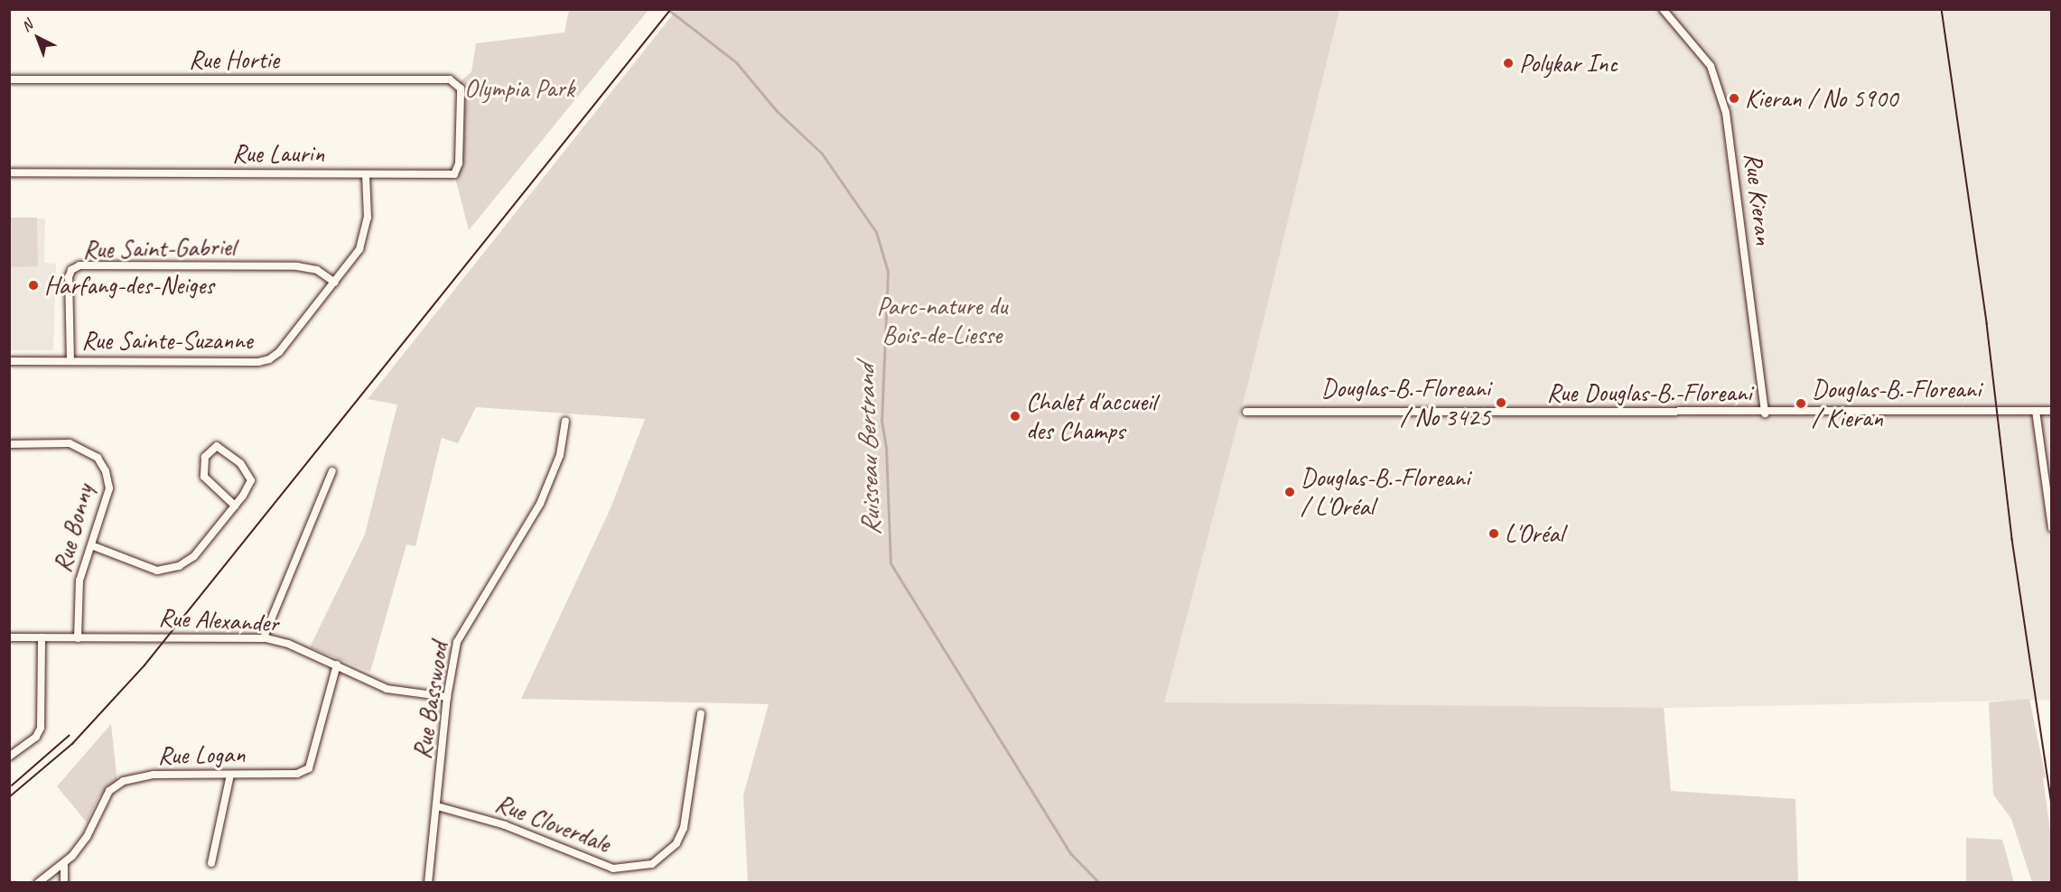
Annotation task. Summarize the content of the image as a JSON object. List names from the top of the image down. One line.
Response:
{"streets":{"street":["Rue Hortie","Rue Laurin","Rue Kieran","Rue Saint-Gabriel","Rue Sainte-Suzanne","Rue Douglas-B.-Floreani","Rue Bonny","Rue Alexander","Rue Basswood","Rue Logan","Rue Cloverdale"]},"crossings":[["Rue Hortie","Rue Laurin"],["Rue Laurin","Rue Sainte-Suzanne"],["Rue Kieran","Rue Douglas-B.-Floreani"],["Rue Saint-Gabriel","Rue Sainte-Suzanne"],["Rue Bonny","Rue Alexander"],["Rue Alexander","Rue Basswood"],["Rue Alexander","Rue Logan"],["Rue Basswood","Rue Cloverdale"]],"water":["Ruisseau Bertrand"],"parks":["Olympia Park","Parc-nature du Bois-de-Liesse"],"places":["Polykar Inc","Kieran / No 5900","Harfang-des-Neiges","Douglas-B.-Floreani / No 3425","Douglas-B.-Floreani / Kieran","Chalet d'accueil des Champs","Douglas-B.-Floreani / L'Oréal","L'Oréal"],"north":"top left"}
